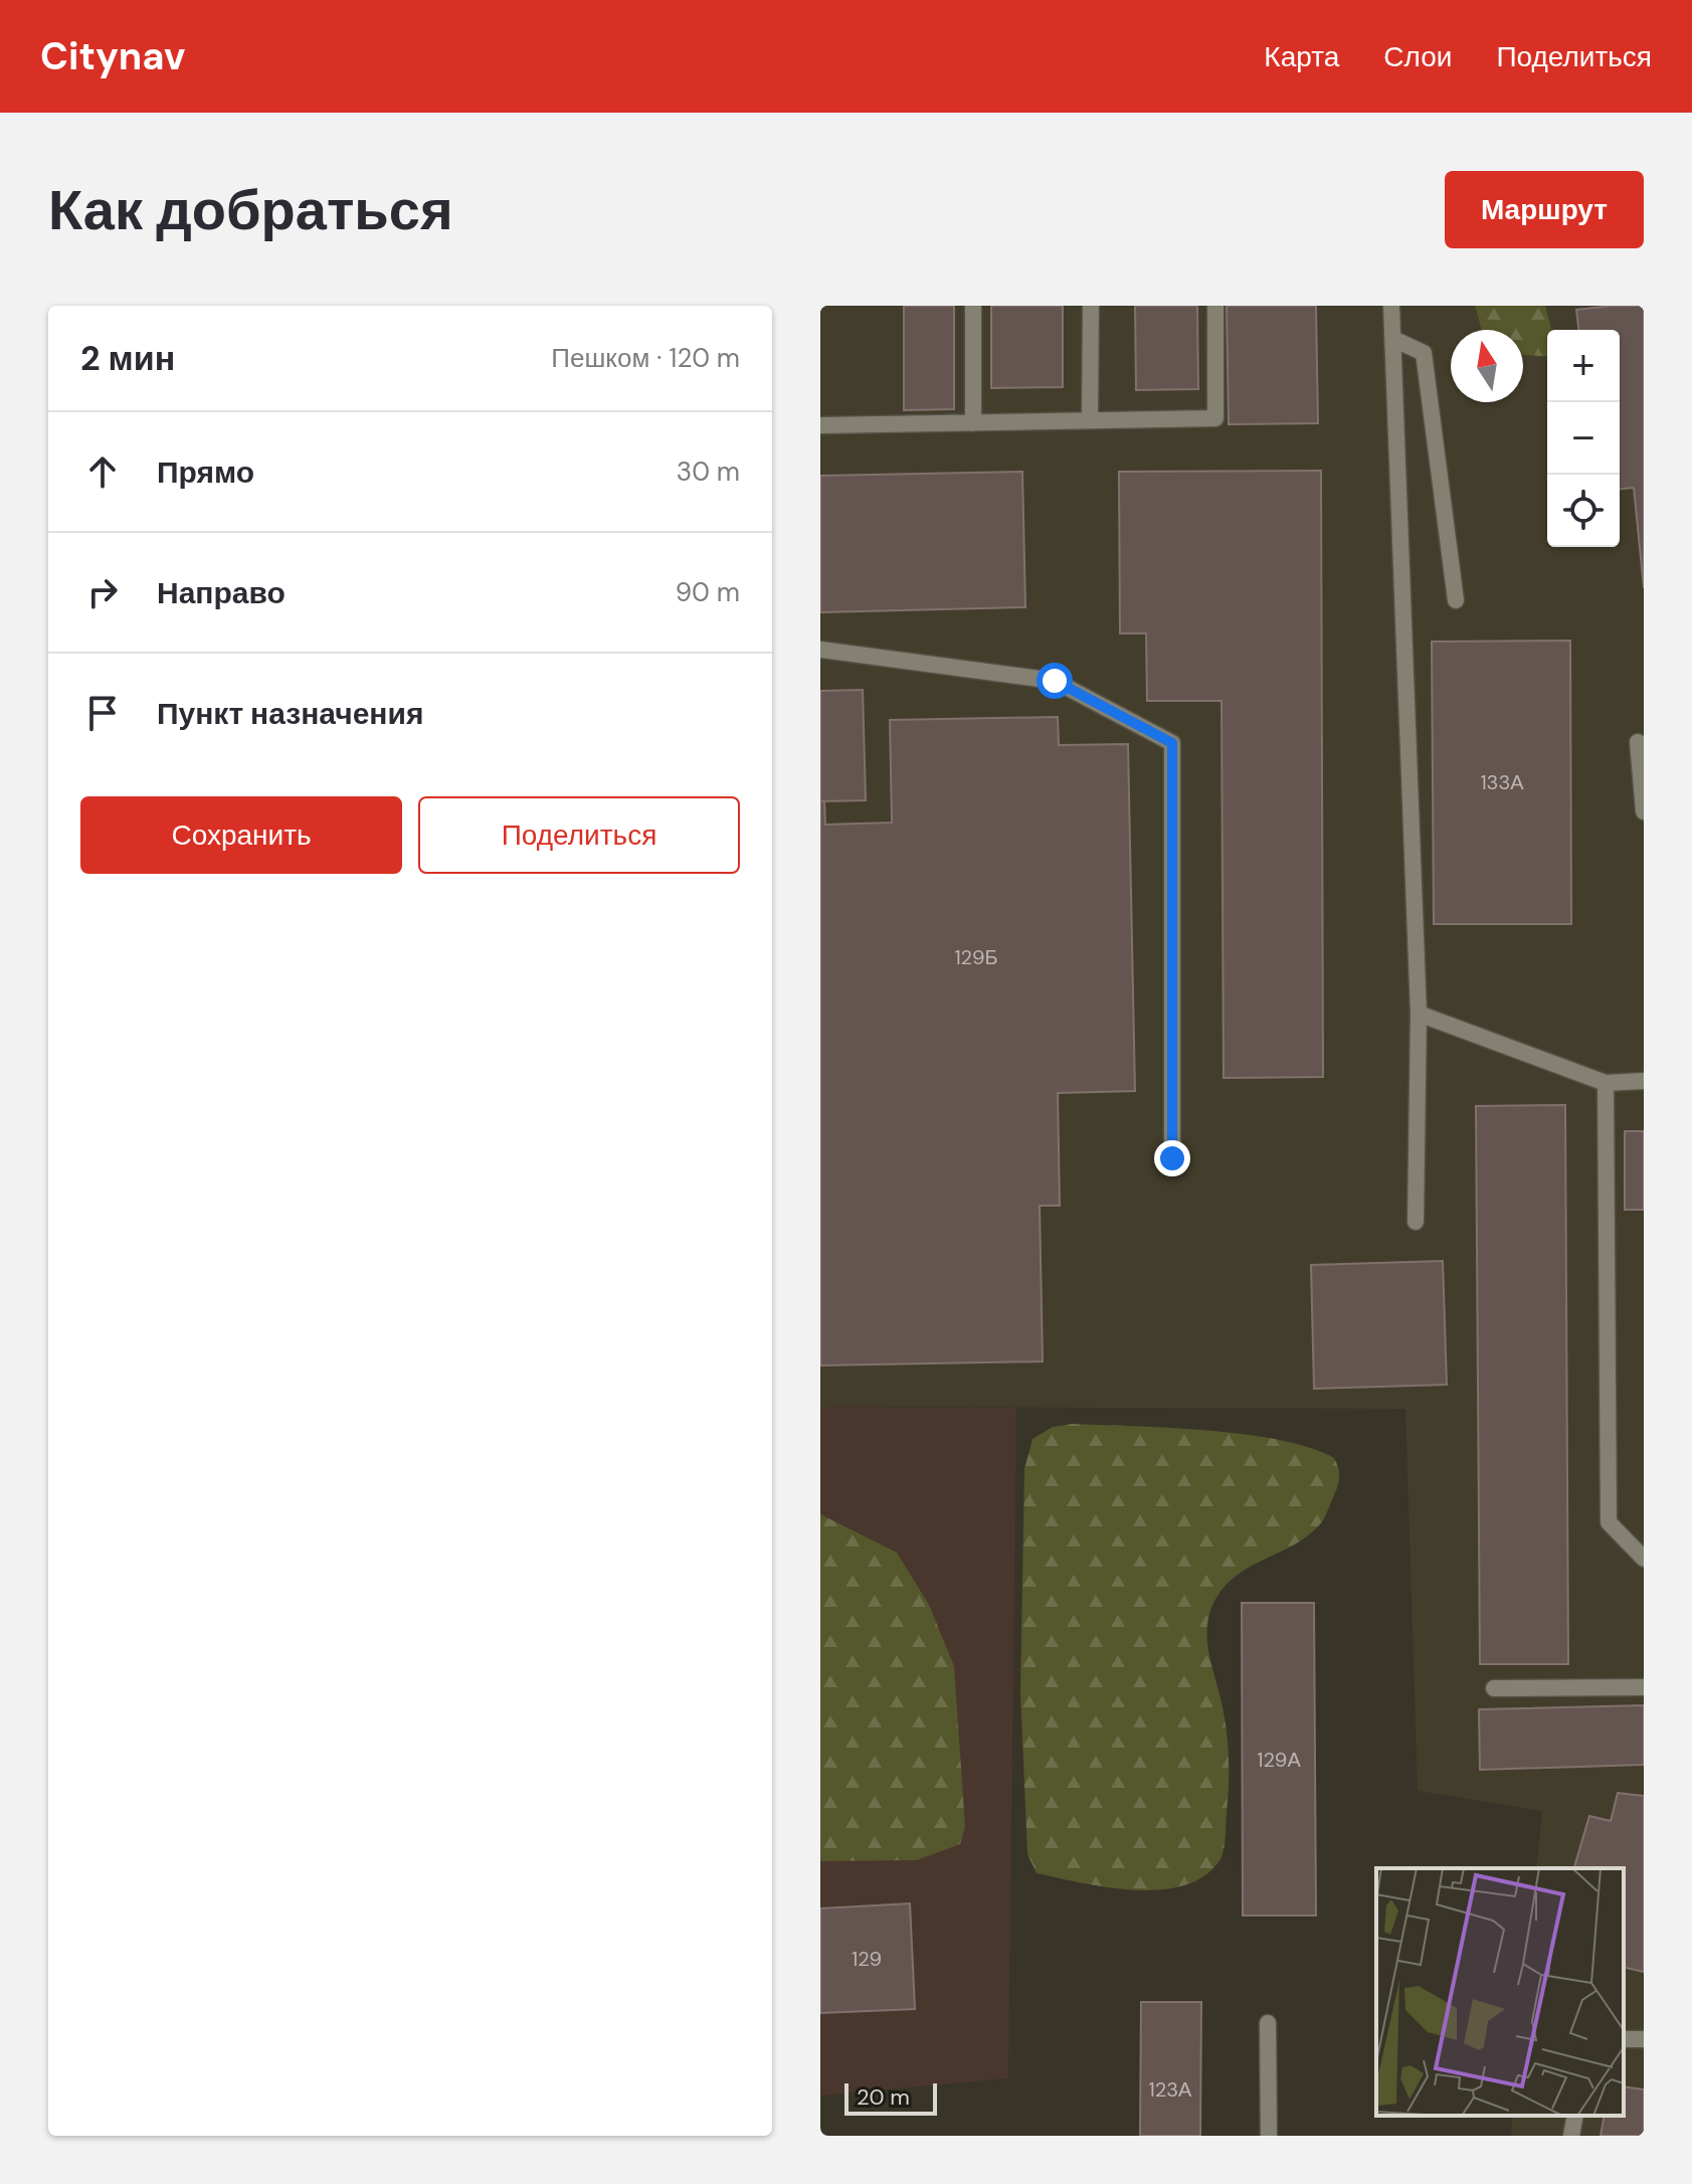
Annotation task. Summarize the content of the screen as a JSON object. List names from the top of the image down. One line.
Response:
{"house_numbers":["133А","129Б","129А","129","123А"],"scale_bar":"20 m","north":"top","page":{"header":"Citynav","nav":["Карта","Слои","Поделиться"],"buttons":["Маршрут",["Сохранить","Поделиться"]],"title":"Как добраться","heading":["2 мин","Пешком · 120 m"],"map_buttons":["+","−"],"list":[["Прямо","30 m"],["Направо","90 m"],"Пункт назначения"],"scale":"20 m"}}
